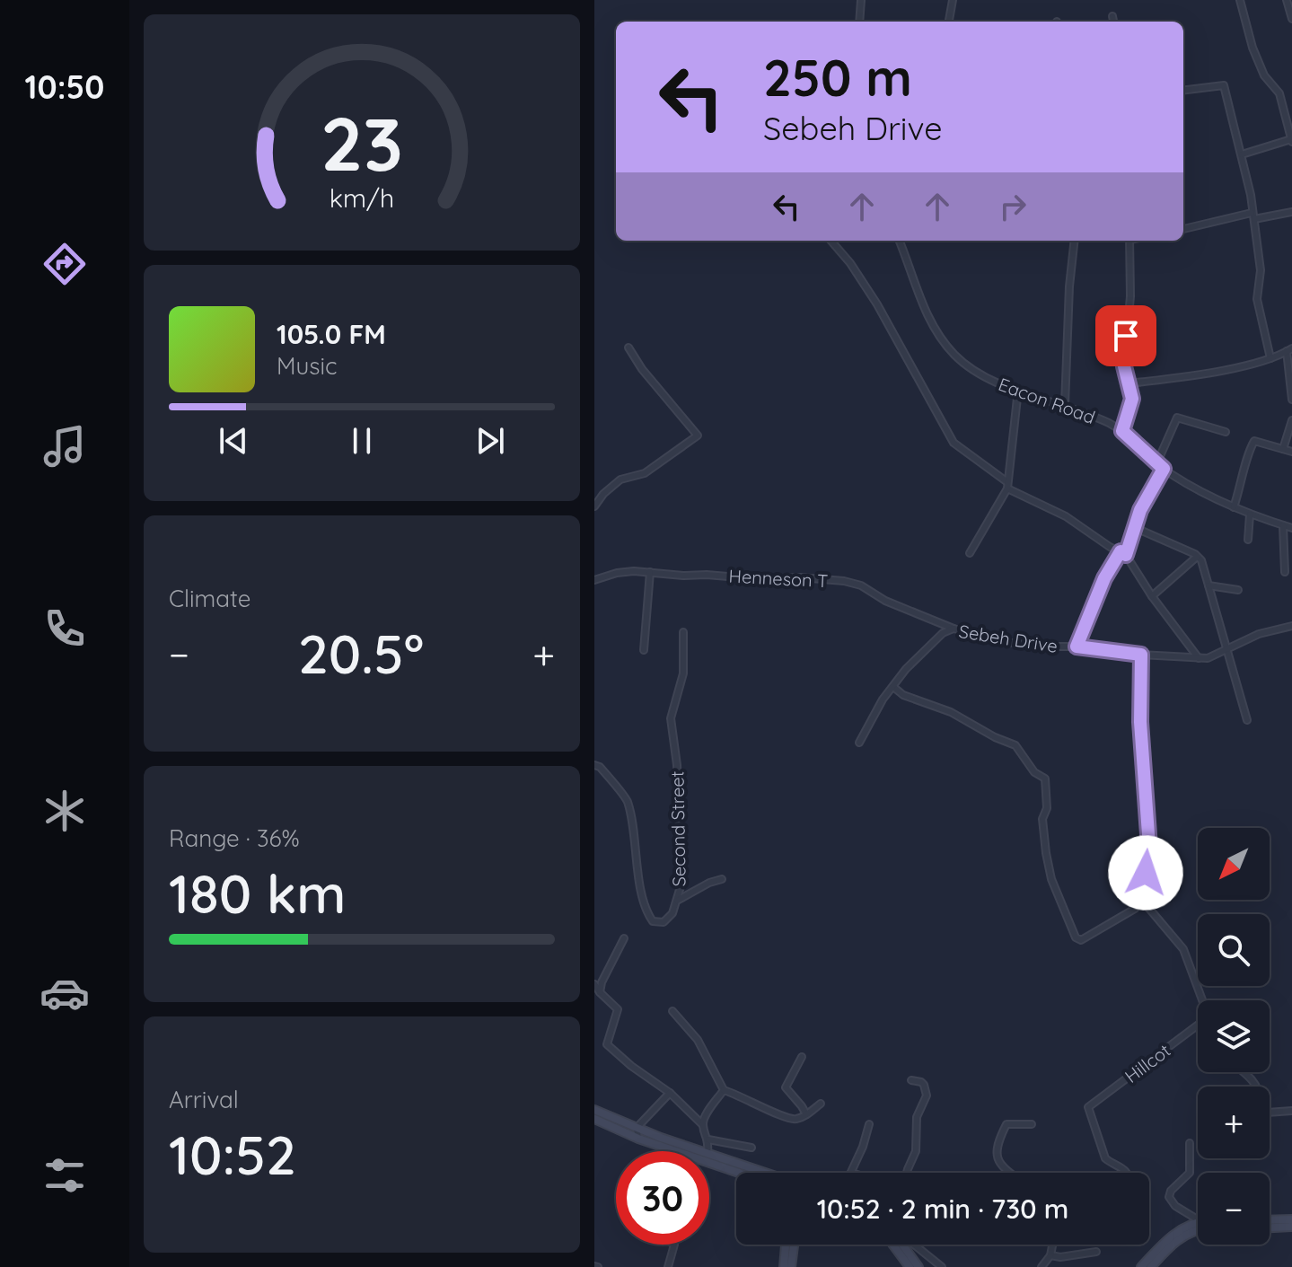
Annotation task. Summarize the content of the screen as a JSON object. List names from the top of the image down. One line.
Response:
{"streets":{"street":["Eacon Road","Henneson T","Sebeh Drive","Second Street","Hillcot"]},"crossings":[["Henneson T","Sebeh Drive"]],"north":"bottom left","page":{"tabs":"10:50","turn":["250 m","Sebeh Drive"],"song":["105.0 FM","Music"],"tile":["Climate",["Range · 36%","180 km"],["Arrival","10:52"]],"heat":["−","20.5°","+"],"map_buttons":["+","−"],"limit":"30","trip":"10:52 · 2 min · 730 m","gauge":["23","km/h"]}}
